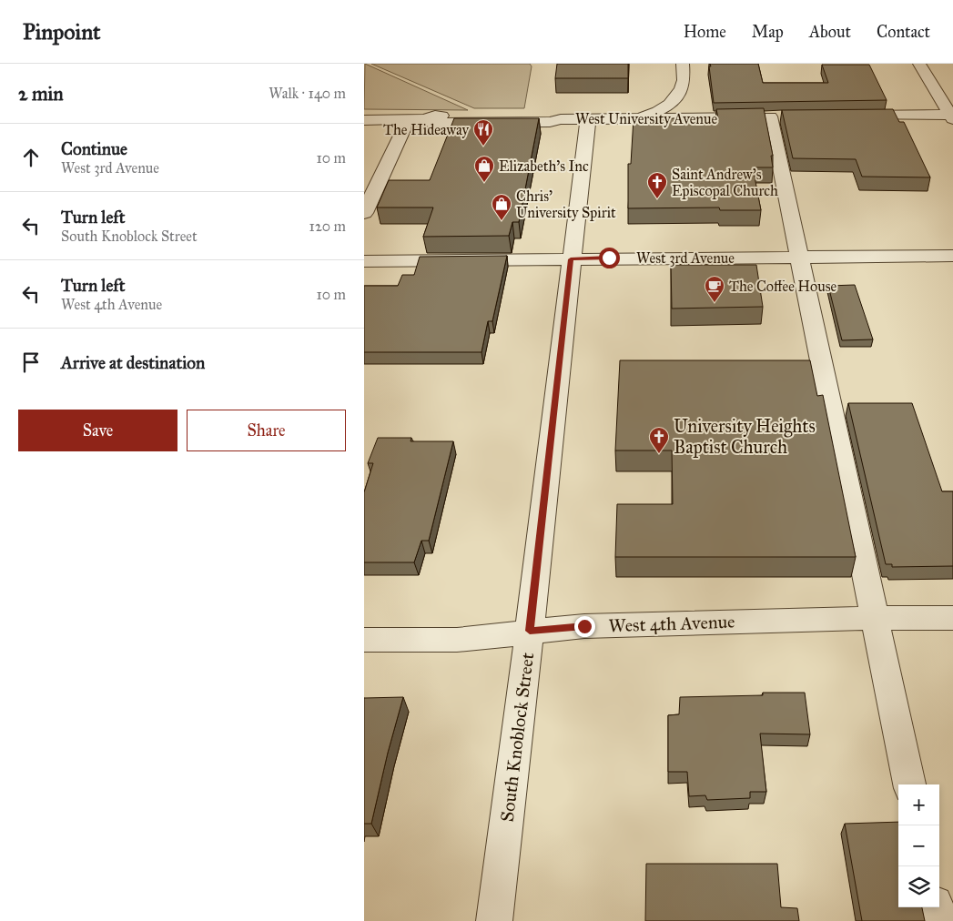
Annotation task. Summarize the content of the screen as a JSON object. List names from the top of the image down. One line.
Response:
{"streets":{"street":["West University Avenue","West 3rd Avenue","West 4th Avenue","South Knoblock Street"]},"crossings":[["West University Avenue","West 3rd Avenue"],["West University Avenue","South Knoblock Street"],["West 3rd Avenue","South Knoblock Street"],["West 4th Avenue","South Knoblock Street"]],"places":{"restaurant":["The Hideaway"],"shop":["Elizabeth's Inc","Chris' University Spirit"],"church":["Saint Andrew's Episcopal Church","University Heights Baptist Church"],"cafe":["The Coffee House"]},"page":{"header":"Pinpoint","nav":["Home","Map","About","Contact"],"heading":["2 min","Walk · 140 m"],"list":[["Continue","West 3rd Avenue","10 m"],["Turn left","South Knoblock Street","120 m"],["Turn left","West 4th Avenue","10 m"],"Arrive at destination"],"buttons":["Save","Share"],"map_buttons":["+","−"]}}
